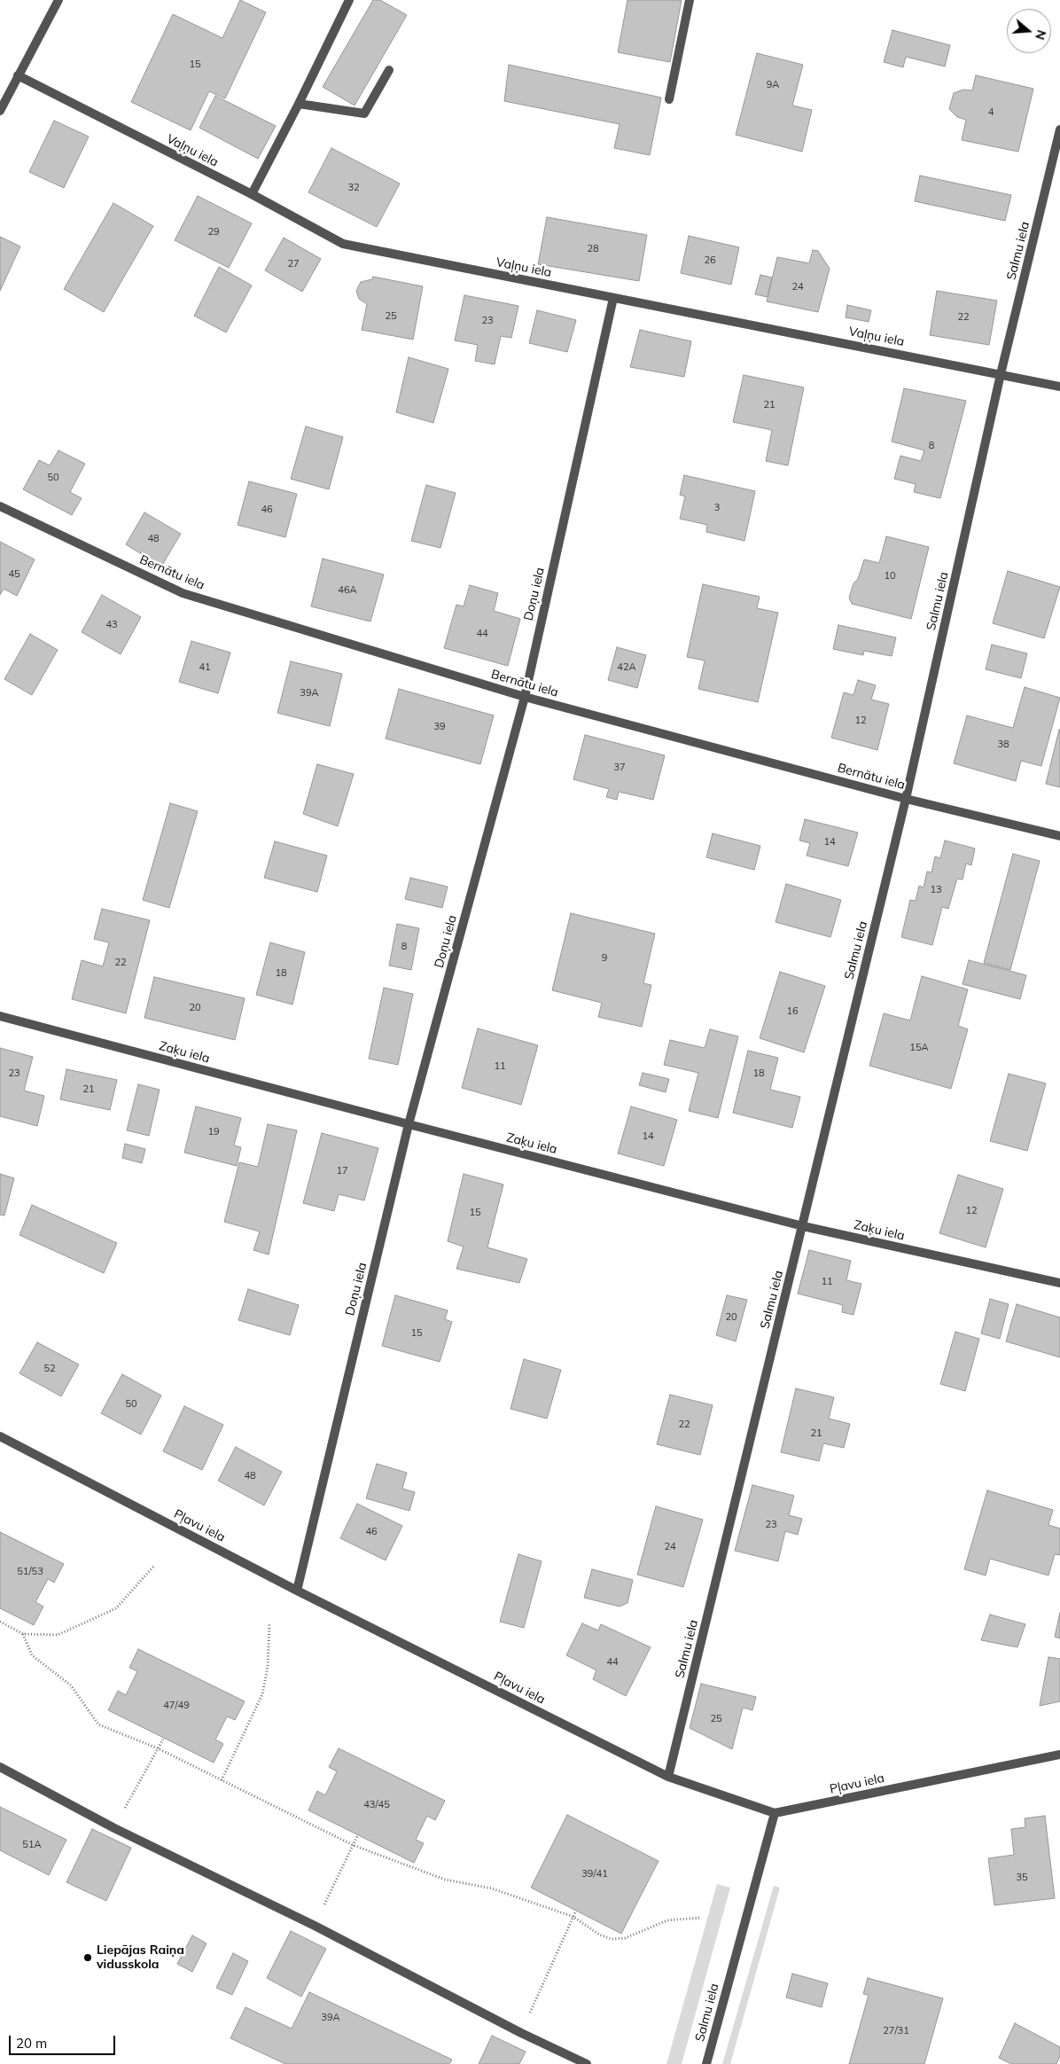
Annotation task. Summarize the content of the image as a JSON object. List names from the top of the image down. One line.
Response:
{"streets":{"street":["Vaļņu iela","Salmu iela","Bernātu iela","Doņu iela","Zaķu iela","Pļavu iela"]},"crossings":[["Vaļņu iela","Salmu iela"],["Vaļņu iela","Doņu iela"],["Salmu iela","Bernātu iela"],["Salmu iela","Zaķu iela"],["Salmu iela","Pļavu iela"],["Bernātu iela","Doņu iela"],["Doņu iela","Zaķu iela"],["Doņu iela","Pļavu iela"]],"places":["Liepājas Raiņa vidusskola"],"house_numbers":["15","9A","4","32","29","28","26","27","24","25","22","23","21","8","50","3","46","48","45","10","46A","43","44","41","42A","39A","12","39","38","37","14","13","8","9","22","18","20","16","15A","11","23","18","21","19","14","17","12","15","11","20","15","52","50","22","21","48","23","46","24","51/53","44","47/49","25","43/45","51A","39/41","35","39A","27/31"],"scale_bar":"20 m","north":"right"}
